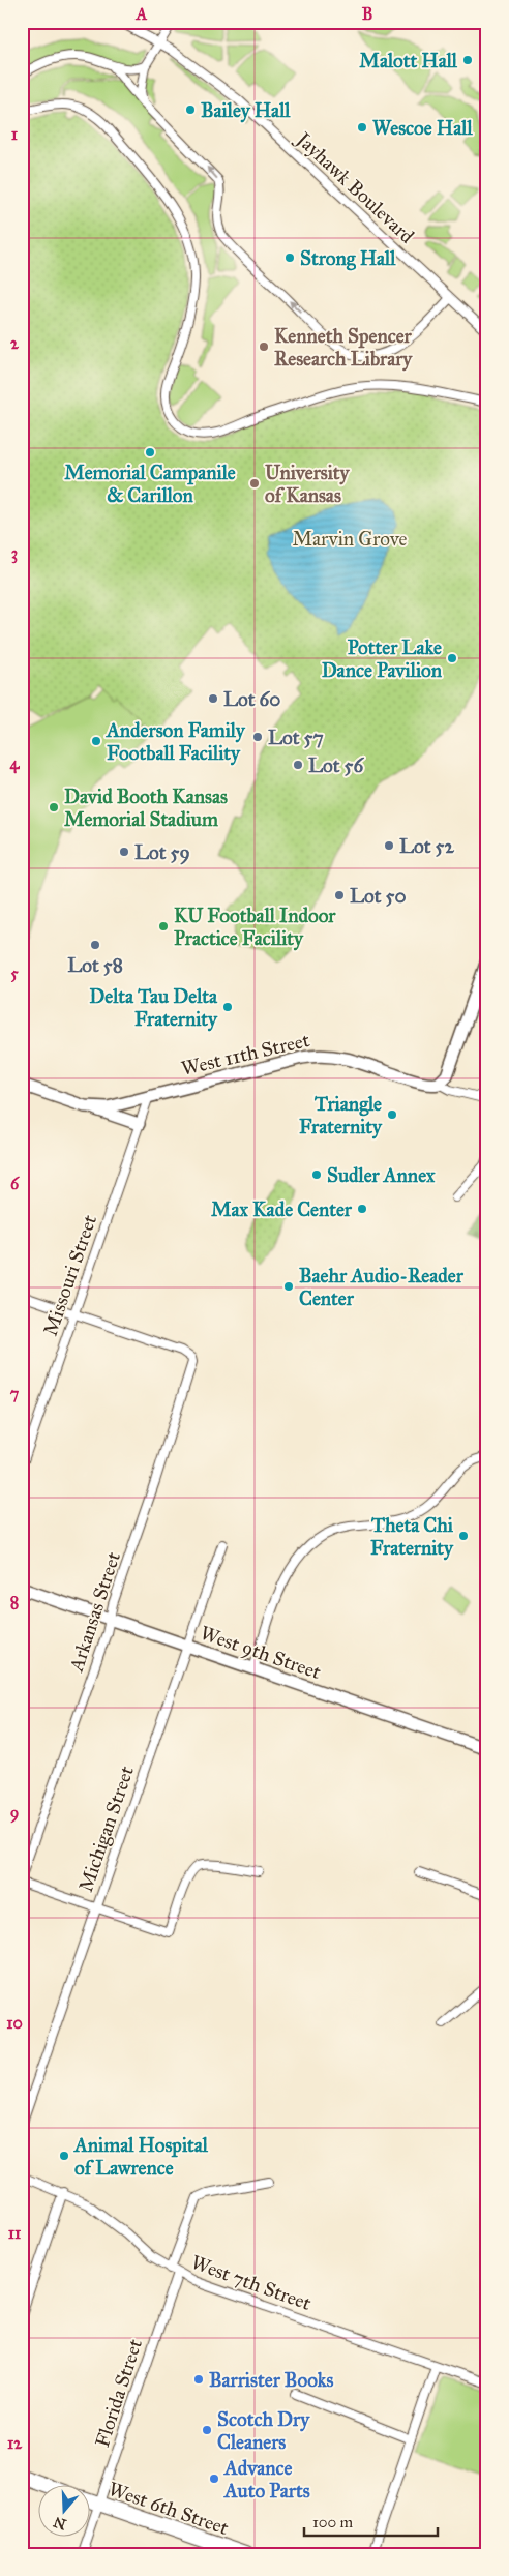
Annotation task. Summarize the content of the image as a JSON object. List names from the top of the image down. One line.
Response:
{"streets":{"highway":["West 6th Street"],"street":["Jayhawk Boulevard","West 11th Street","Missouri Street","Arkansas Street","West 9th Street","Michigan Street","West 7th Street","Florida Street"]},"crossings":[["West 11th Street","Missouri Street"],["Missouri Street","Arkansas Street"],["Arkansas Street","West 9th Street"],["West 9th Street","Michigan Street"],["West 7th Street","Florida Street"],["Florida Street","West 6th Street"]],"parks":["Marvin Grove"],"places":["Malott Hall","Bailey Hall","Wescoe Hall","Strong Hall","Kenneth Spencer Research Library","Memorial Campanile & Carillon","University of Kansas","Potter Lake Dance Pavilion","Lot 60","Lot 57","Anderson Family Football Facility","Lot 56","David Booth Kansas Memorial Stadium","Lot 52","Lot 59","Lot 50","KU Football Indoor Practice Facility","Lot 58","Delta Tau Delta Fraternity","Triangle Fraternity","Sudler Annex","Max Kade Center","Baehr Audio-Reader Center","Theta Chi Fraternity","Animal Hospital of Lawrence","Barrister Books","Scotch Dry Cleaners","Advance Auto Parts"],"scale_bar":"100 m","north":"bottom","grid":{"columns":["A","B"],"rows":["1","2","3","4","5","6","7","8","9","10","11","12"]}}
